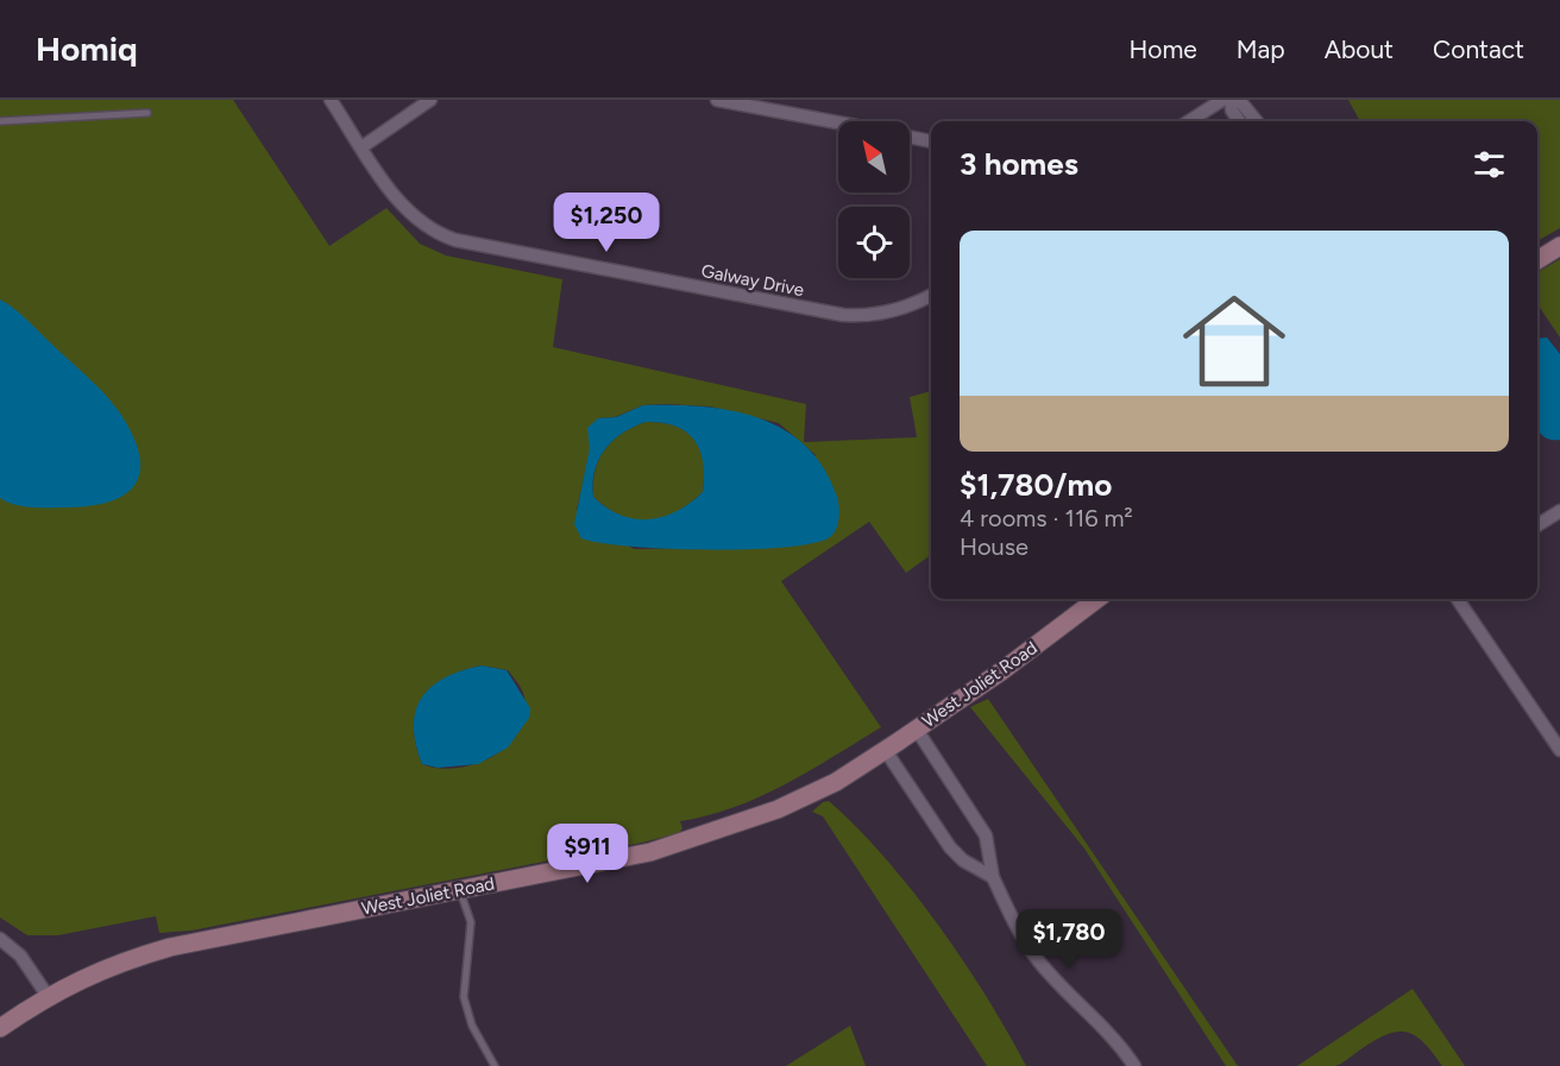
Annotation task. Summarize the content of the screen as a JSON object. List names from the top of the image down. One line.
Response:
{"streets":{"main road":["West Joliet Road"],"street":["Galway Drive"]},"north":"top left","page":{"header":"Homiq","nav":["Home","Map","About","Contact"],"heading":"3 homes","price":["$1,250","$911","$1,780"],"list":[{"name":"$1,780/mo","note":"4 rooms · 116 m² · House"}]}}
